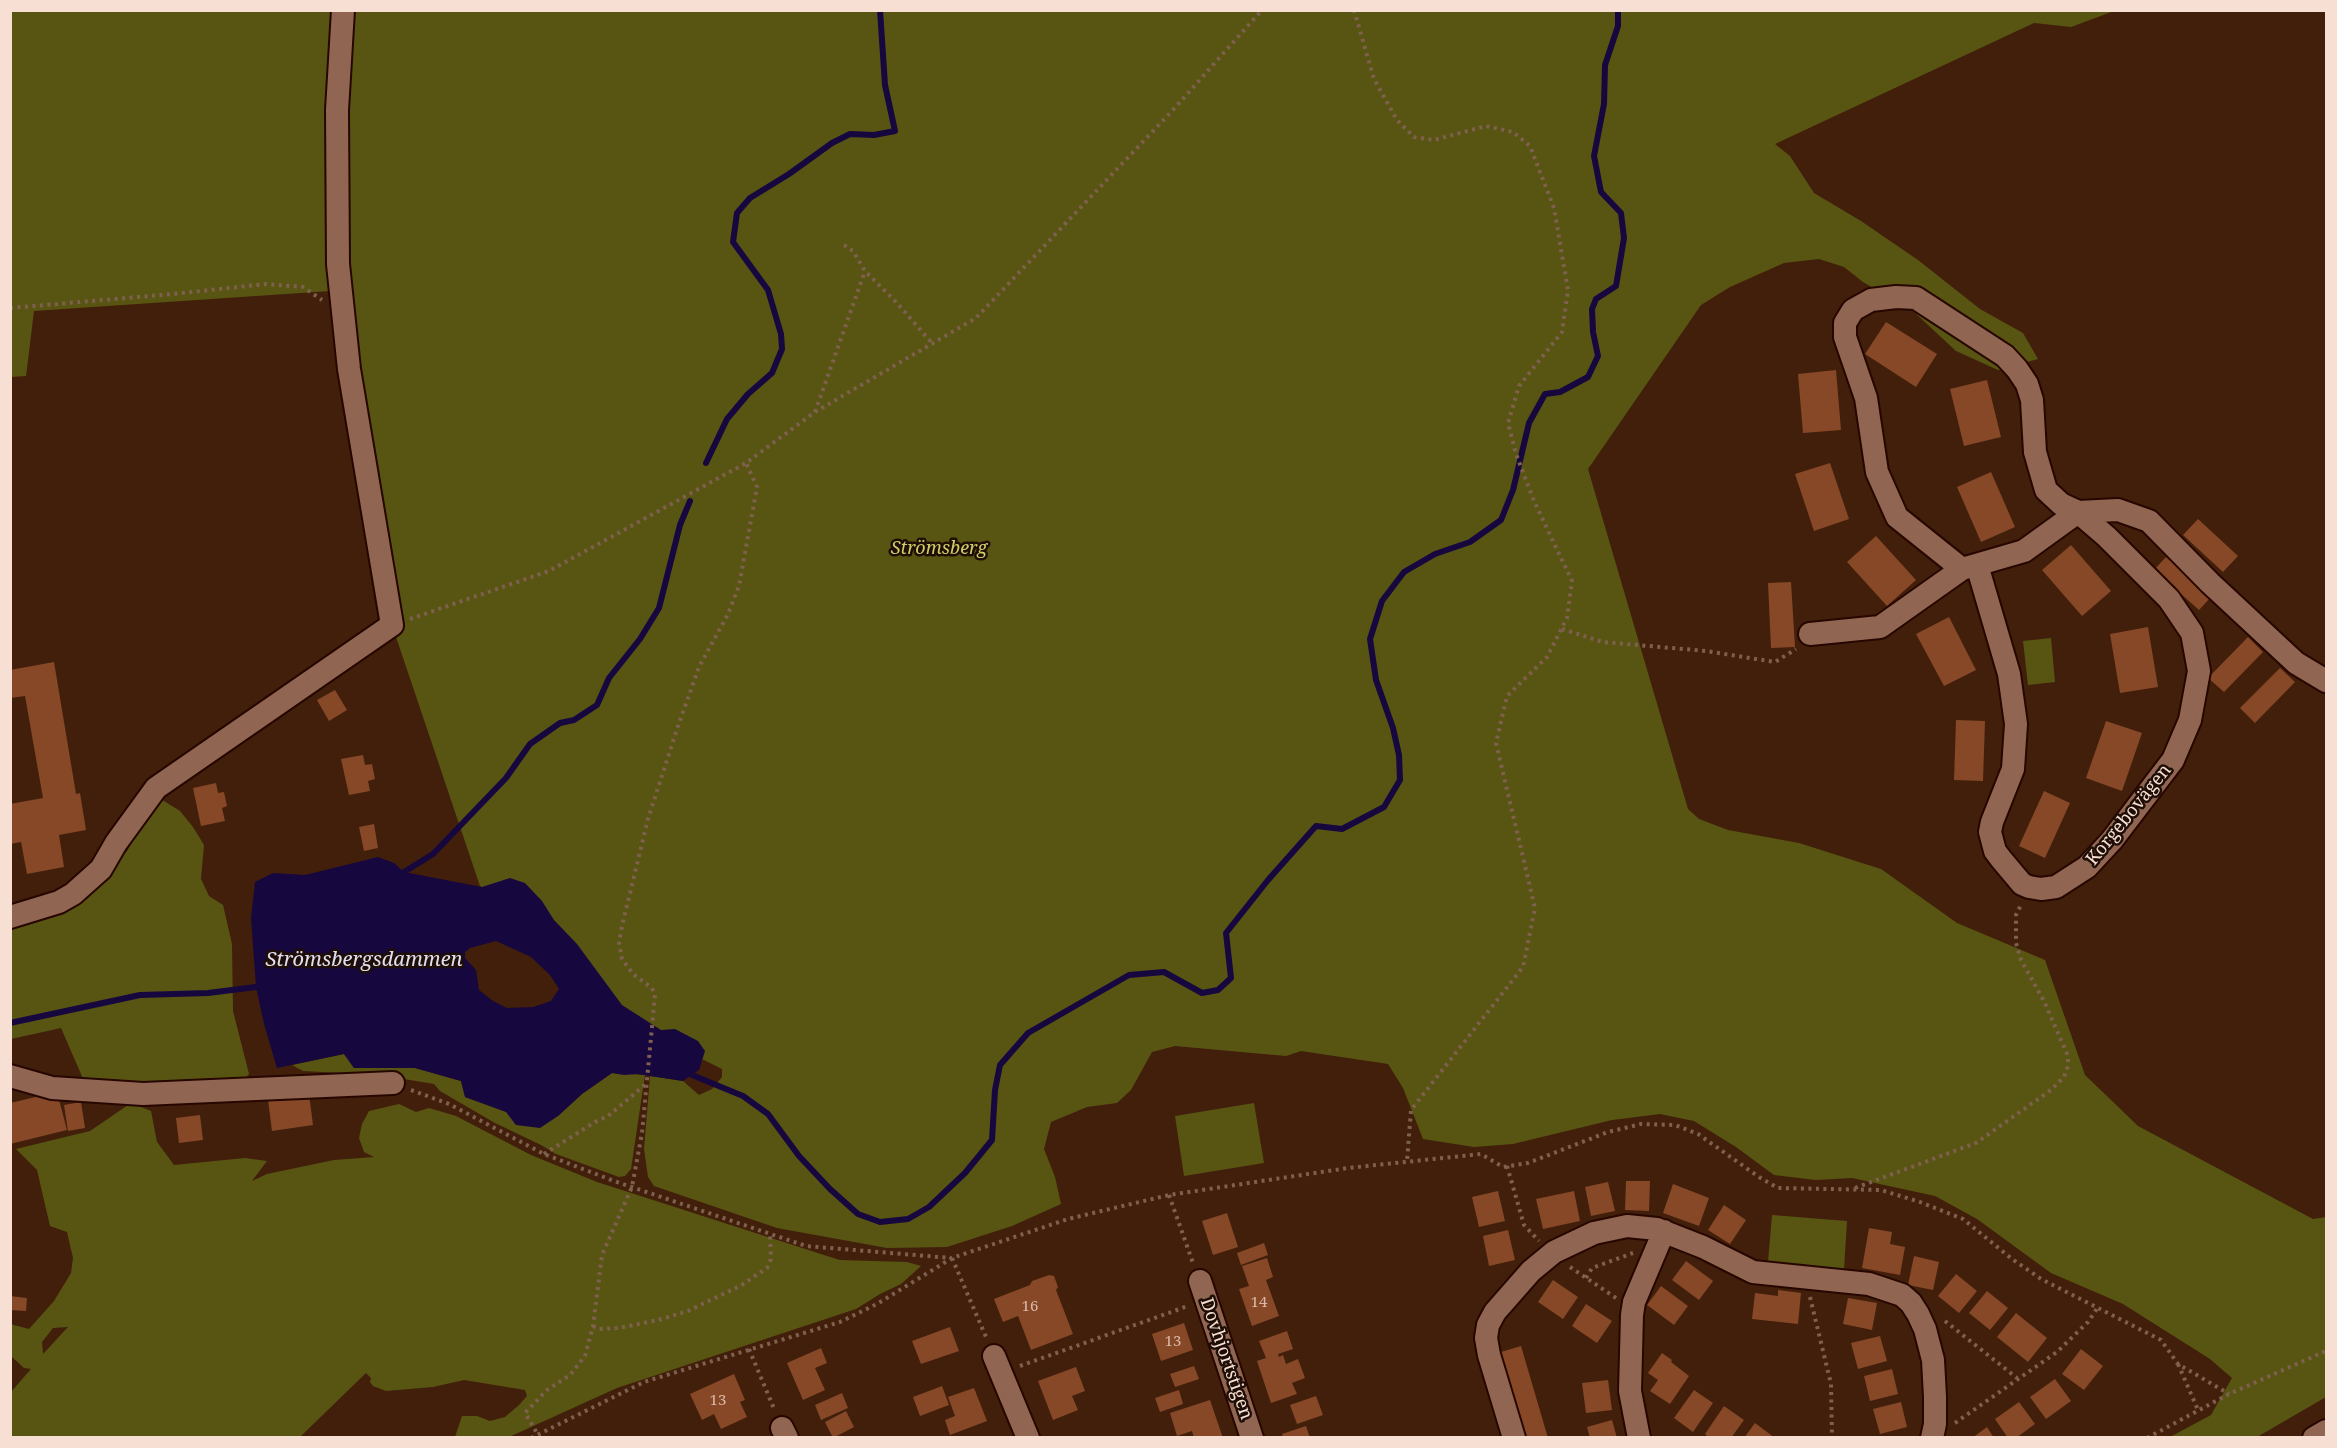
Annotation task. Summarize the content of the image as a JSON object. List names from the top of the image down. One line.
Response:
{"streets":{"street":["Korgebovägen","Dovhjortstigen"]},"water":["Strömsbergsdammen"],"parks":["Strömsberg"],"house_numbers":["14","16","13","13"]}
